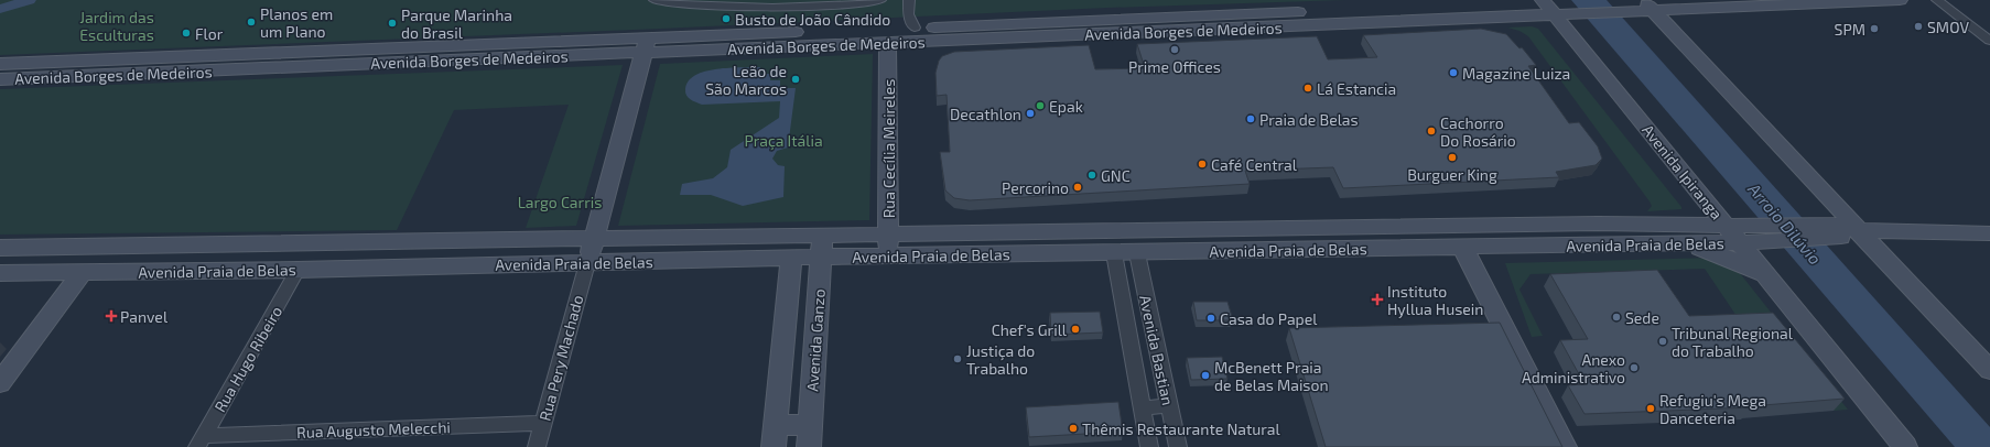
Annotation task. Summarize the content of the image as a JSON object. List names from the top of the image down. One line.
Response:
{"streets":{"main road":["Avenida Borges de Medeiros","Rua Cecília Meireles","Avenida Ipiranga","Avenida Praia de Belas","Avenida Ganzo","Rua Pery Machado"],"street":["Avenida Bastian","Rua Hugo Ribeiro","Rua Augusto Melecchi"]},"crossings":[["Avenida Borges de Medeiros","Rua Cecília Meireles"],["Avenida Borges de Medeiros","Avenida Ipiranga"],["Avenida Borges de Medeiros","Rua Pery Machado"],["Rua Cecília Meireles","Avenida Praia de Belas"],["Avenida Ipiranga","Avenida Praia de Belas"],["Avenida Praia de Belas","Avenida Ganzo"],["Avenida Praia de Belas","Avenida Bastian"],["Avenida Praia de Belas","Rua Pery Machado"],["Avenida Praia de Belas","Rua Hugo Ribeiro"],["Rua Pery Machado","Rua Augusto Melecchi"],["Rua Hugo Ribeiro","Rua Augusto Melecchi"]],"water":["Arroio Dilúvio"],"parks":["Jardim das Esculturas","Praça Itália","Largo Carris"],"places":{"other":["Busto de João Cândido","Planos em um Plano","Parque Marinha do Brasil","SMOV","SPM","Flor","Prime Offices","Magazine Luiza","Leão de São Marcos","Lá Estancia","Epak","Decathlon","Praia de Belas","Cachorro Do Rosário","Burguer King","Café Central","GNC","Percorino","Sede","Casa do Papel","Chef's Grill","Tribunal Regional do Trabalho","Justiça do Trabalho","Anexo Administrativo","McBenett Praia de Belas Maison","Refugiu's Mega Danceteria","Thêmis Restaurante Natural"],"health":["Instituto Hyllua Husein","Panvel"]}}
